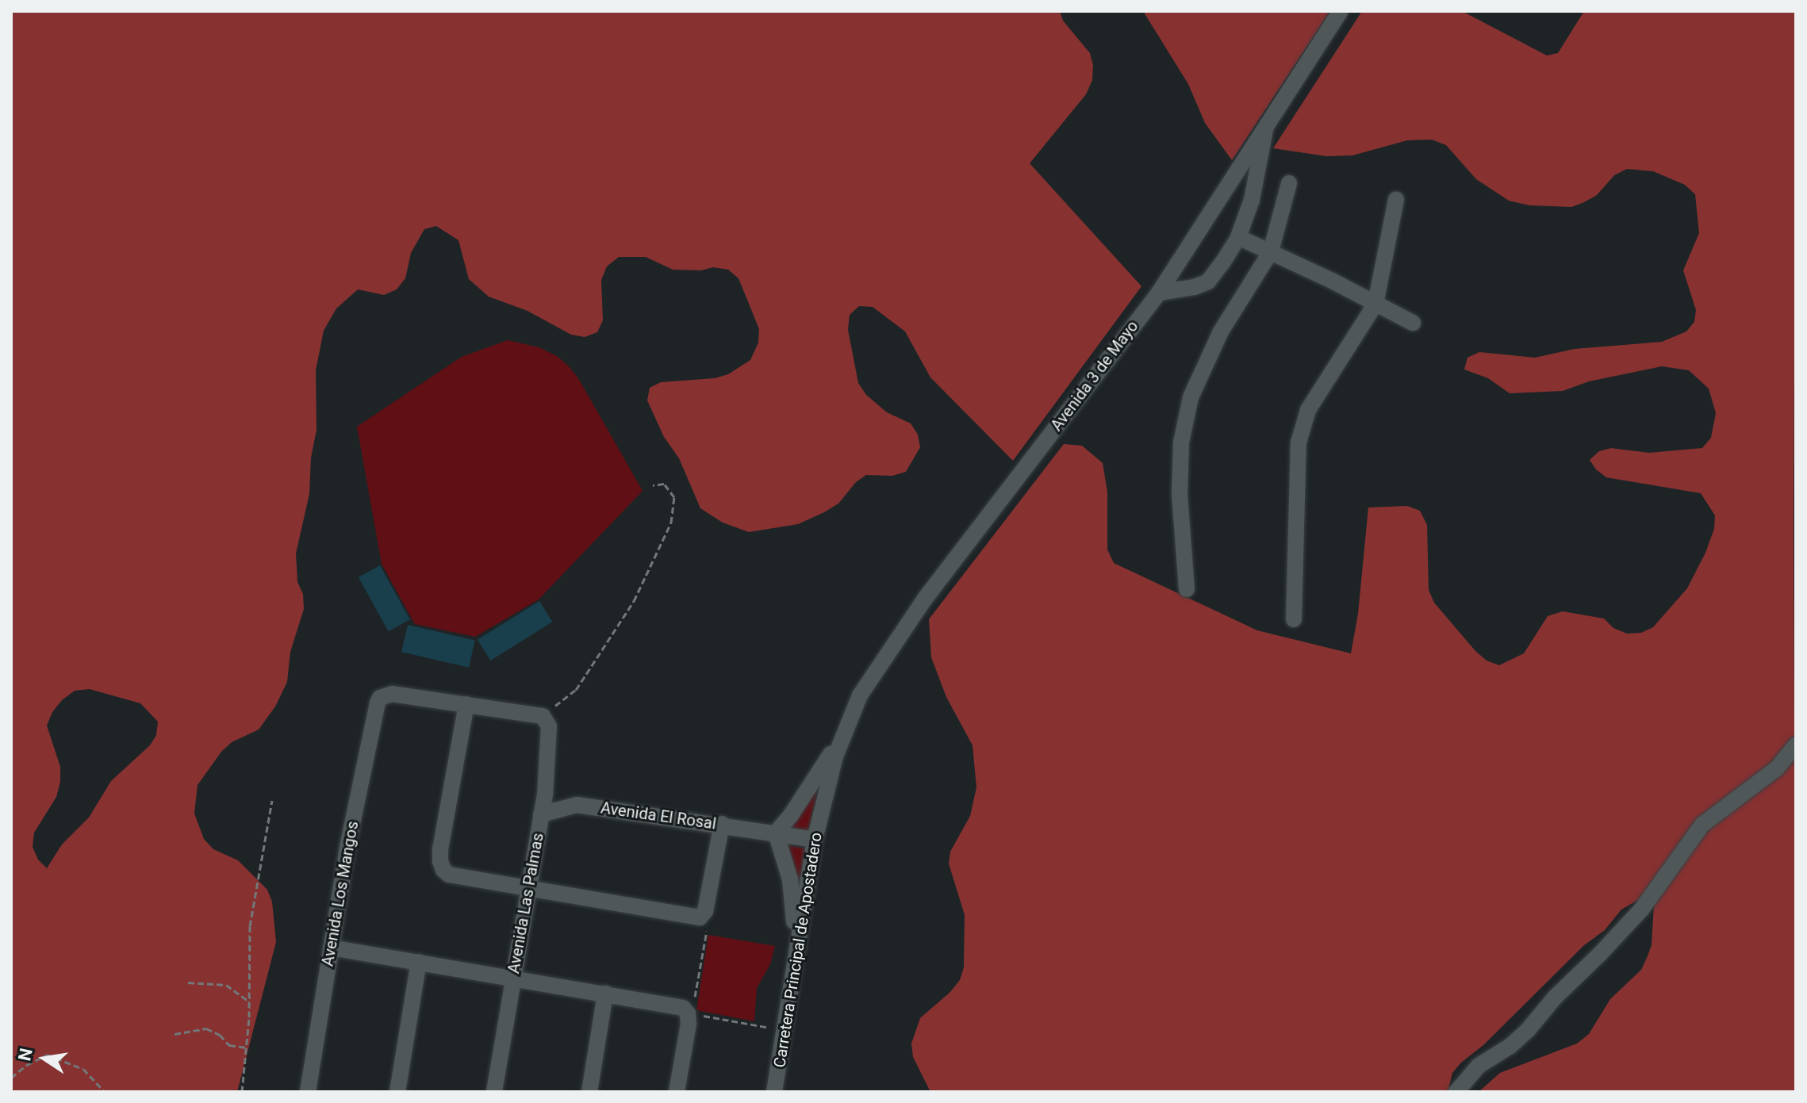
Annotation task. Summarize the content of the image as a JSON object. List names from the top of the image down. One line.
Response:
{"streets":{"street":["Avenida 3 de Mayo","Avenida El Rosal","Avenida Los Mangos","Avenida Las Palmas","Carretera Principal de Apostadero"]},"crossings":[["Avenida 3 de Mayo","Carretera Principal de Apostadero"],["Avenida El Rosal","Avenida Las Palmas"],["Avenida El Rosal","Carretera Principal de Apostadero"]],"north":"left"}
